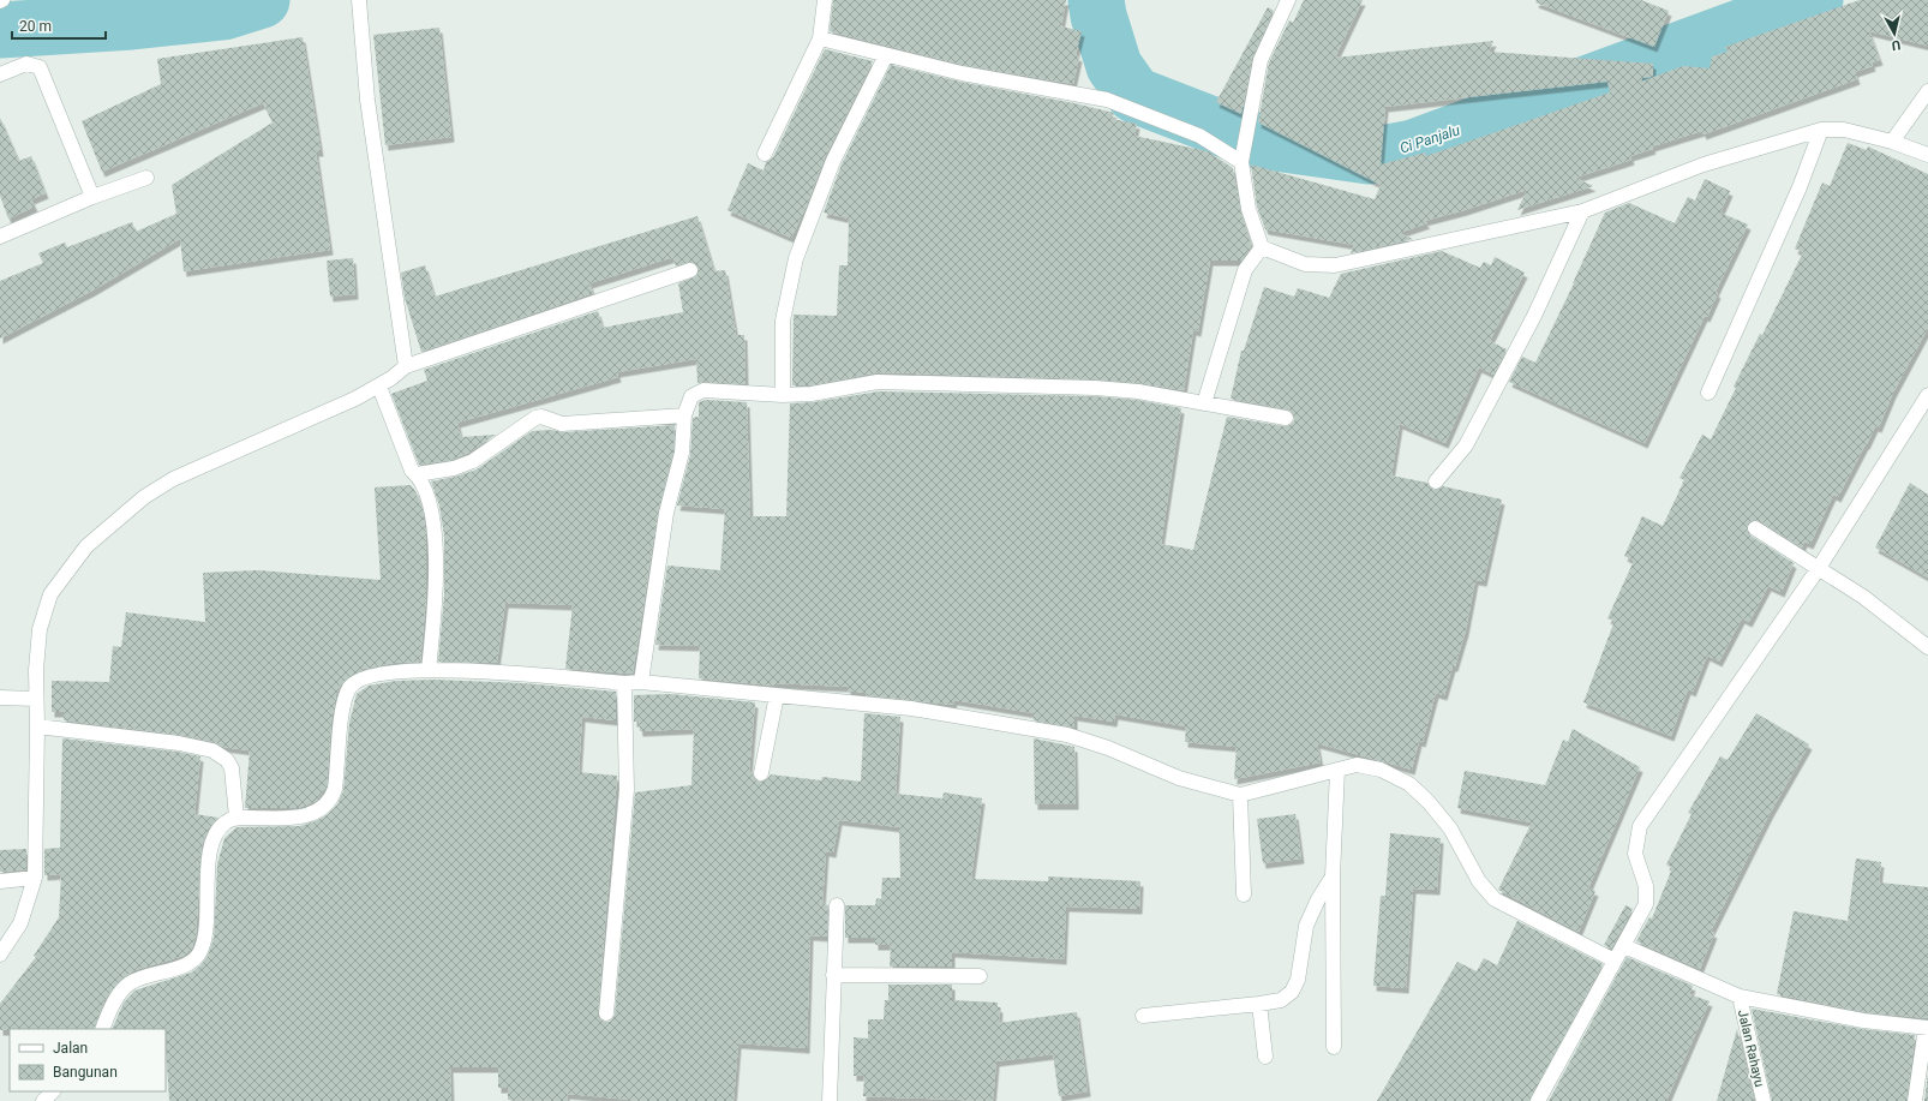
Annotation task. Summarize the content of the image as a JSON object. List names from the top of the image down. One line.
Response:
{"streets":{"street":["Jalan Rahayu"]},"water":["Ci Panjalu"],"legend":["Jalan","Bangunan"],"scale_bar":"20 m","north":"bottom"}
